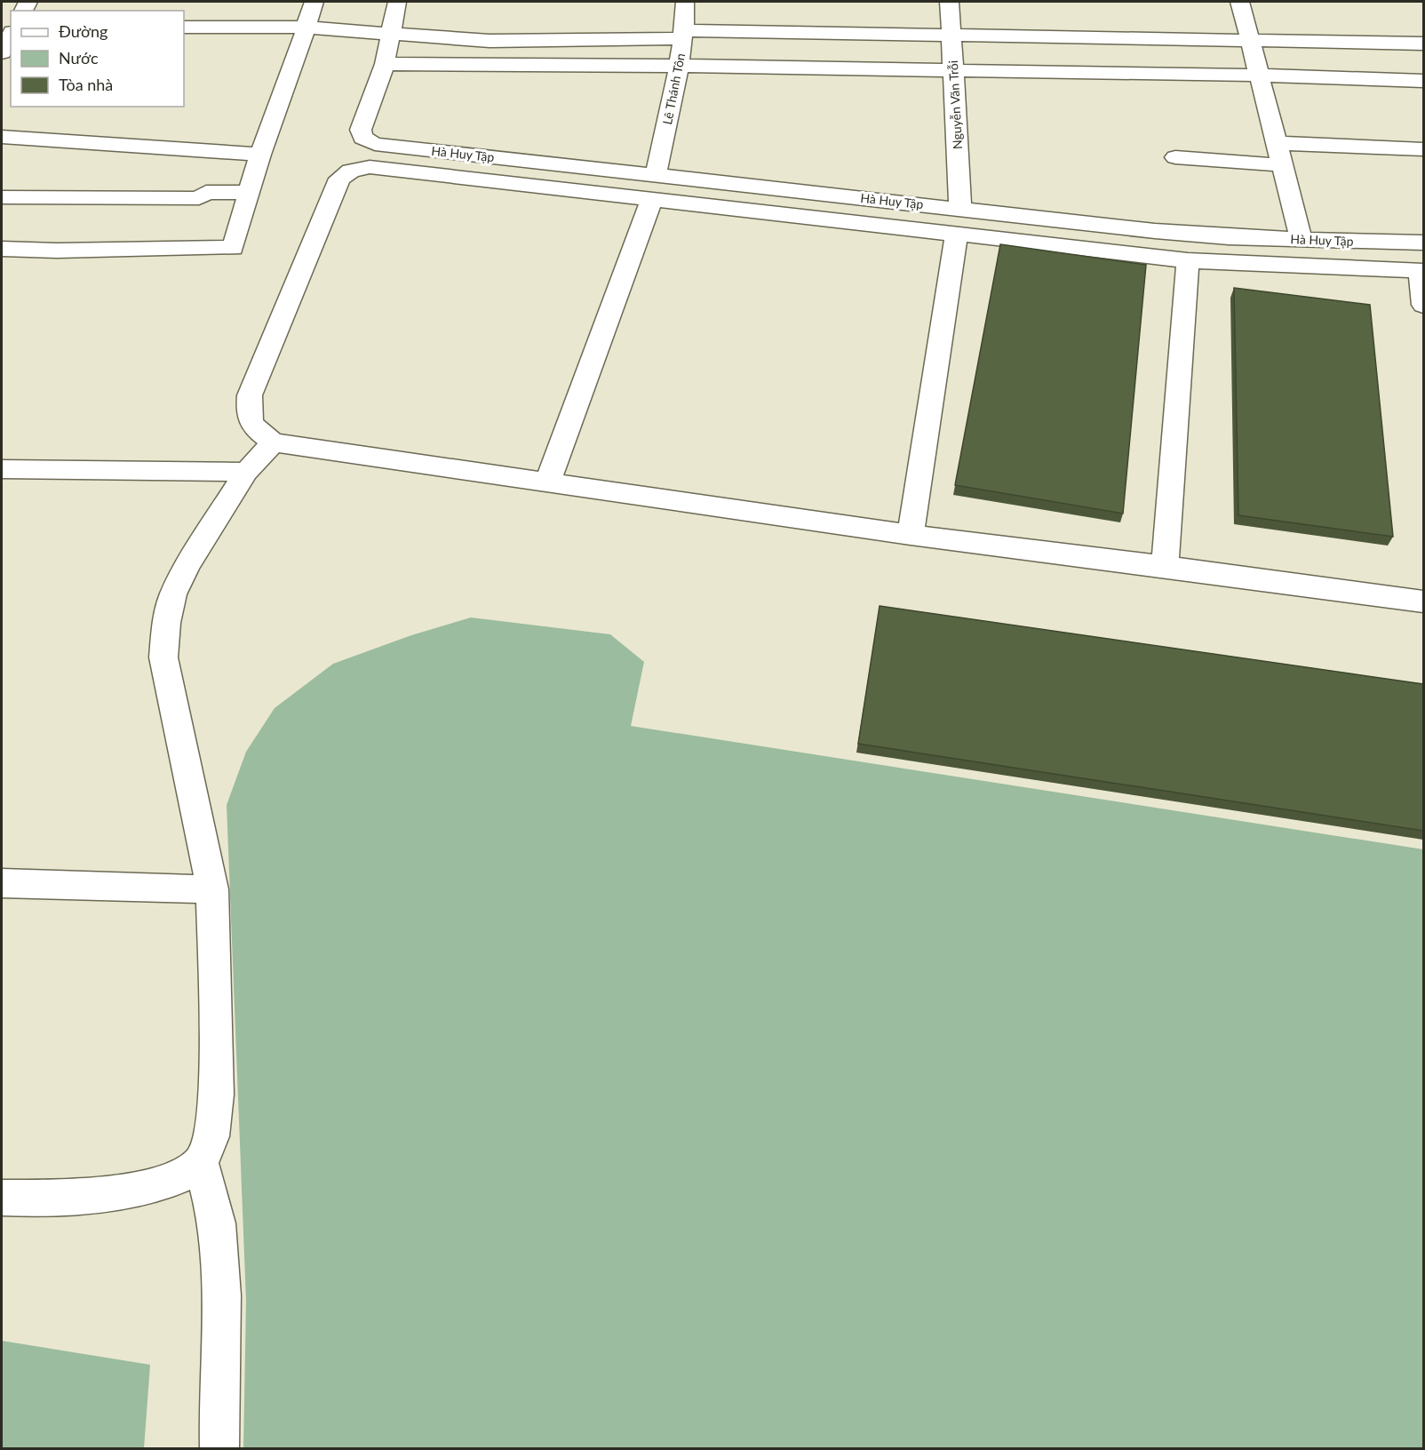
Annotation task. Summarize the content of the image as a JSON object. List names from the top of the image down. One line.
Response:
{"streets":{"street":["Lê Thánh Tôn","Nguyễn Văn Trỗi","Hà Huy Tập"]},"crossings":[["Lê Thánh Tôn","Hà Huy Tập"],["Nguyễn Văn Trỗi","Hà Huy Tập"]],"legend":["Đường","Nước","Tòa nhà"]}
